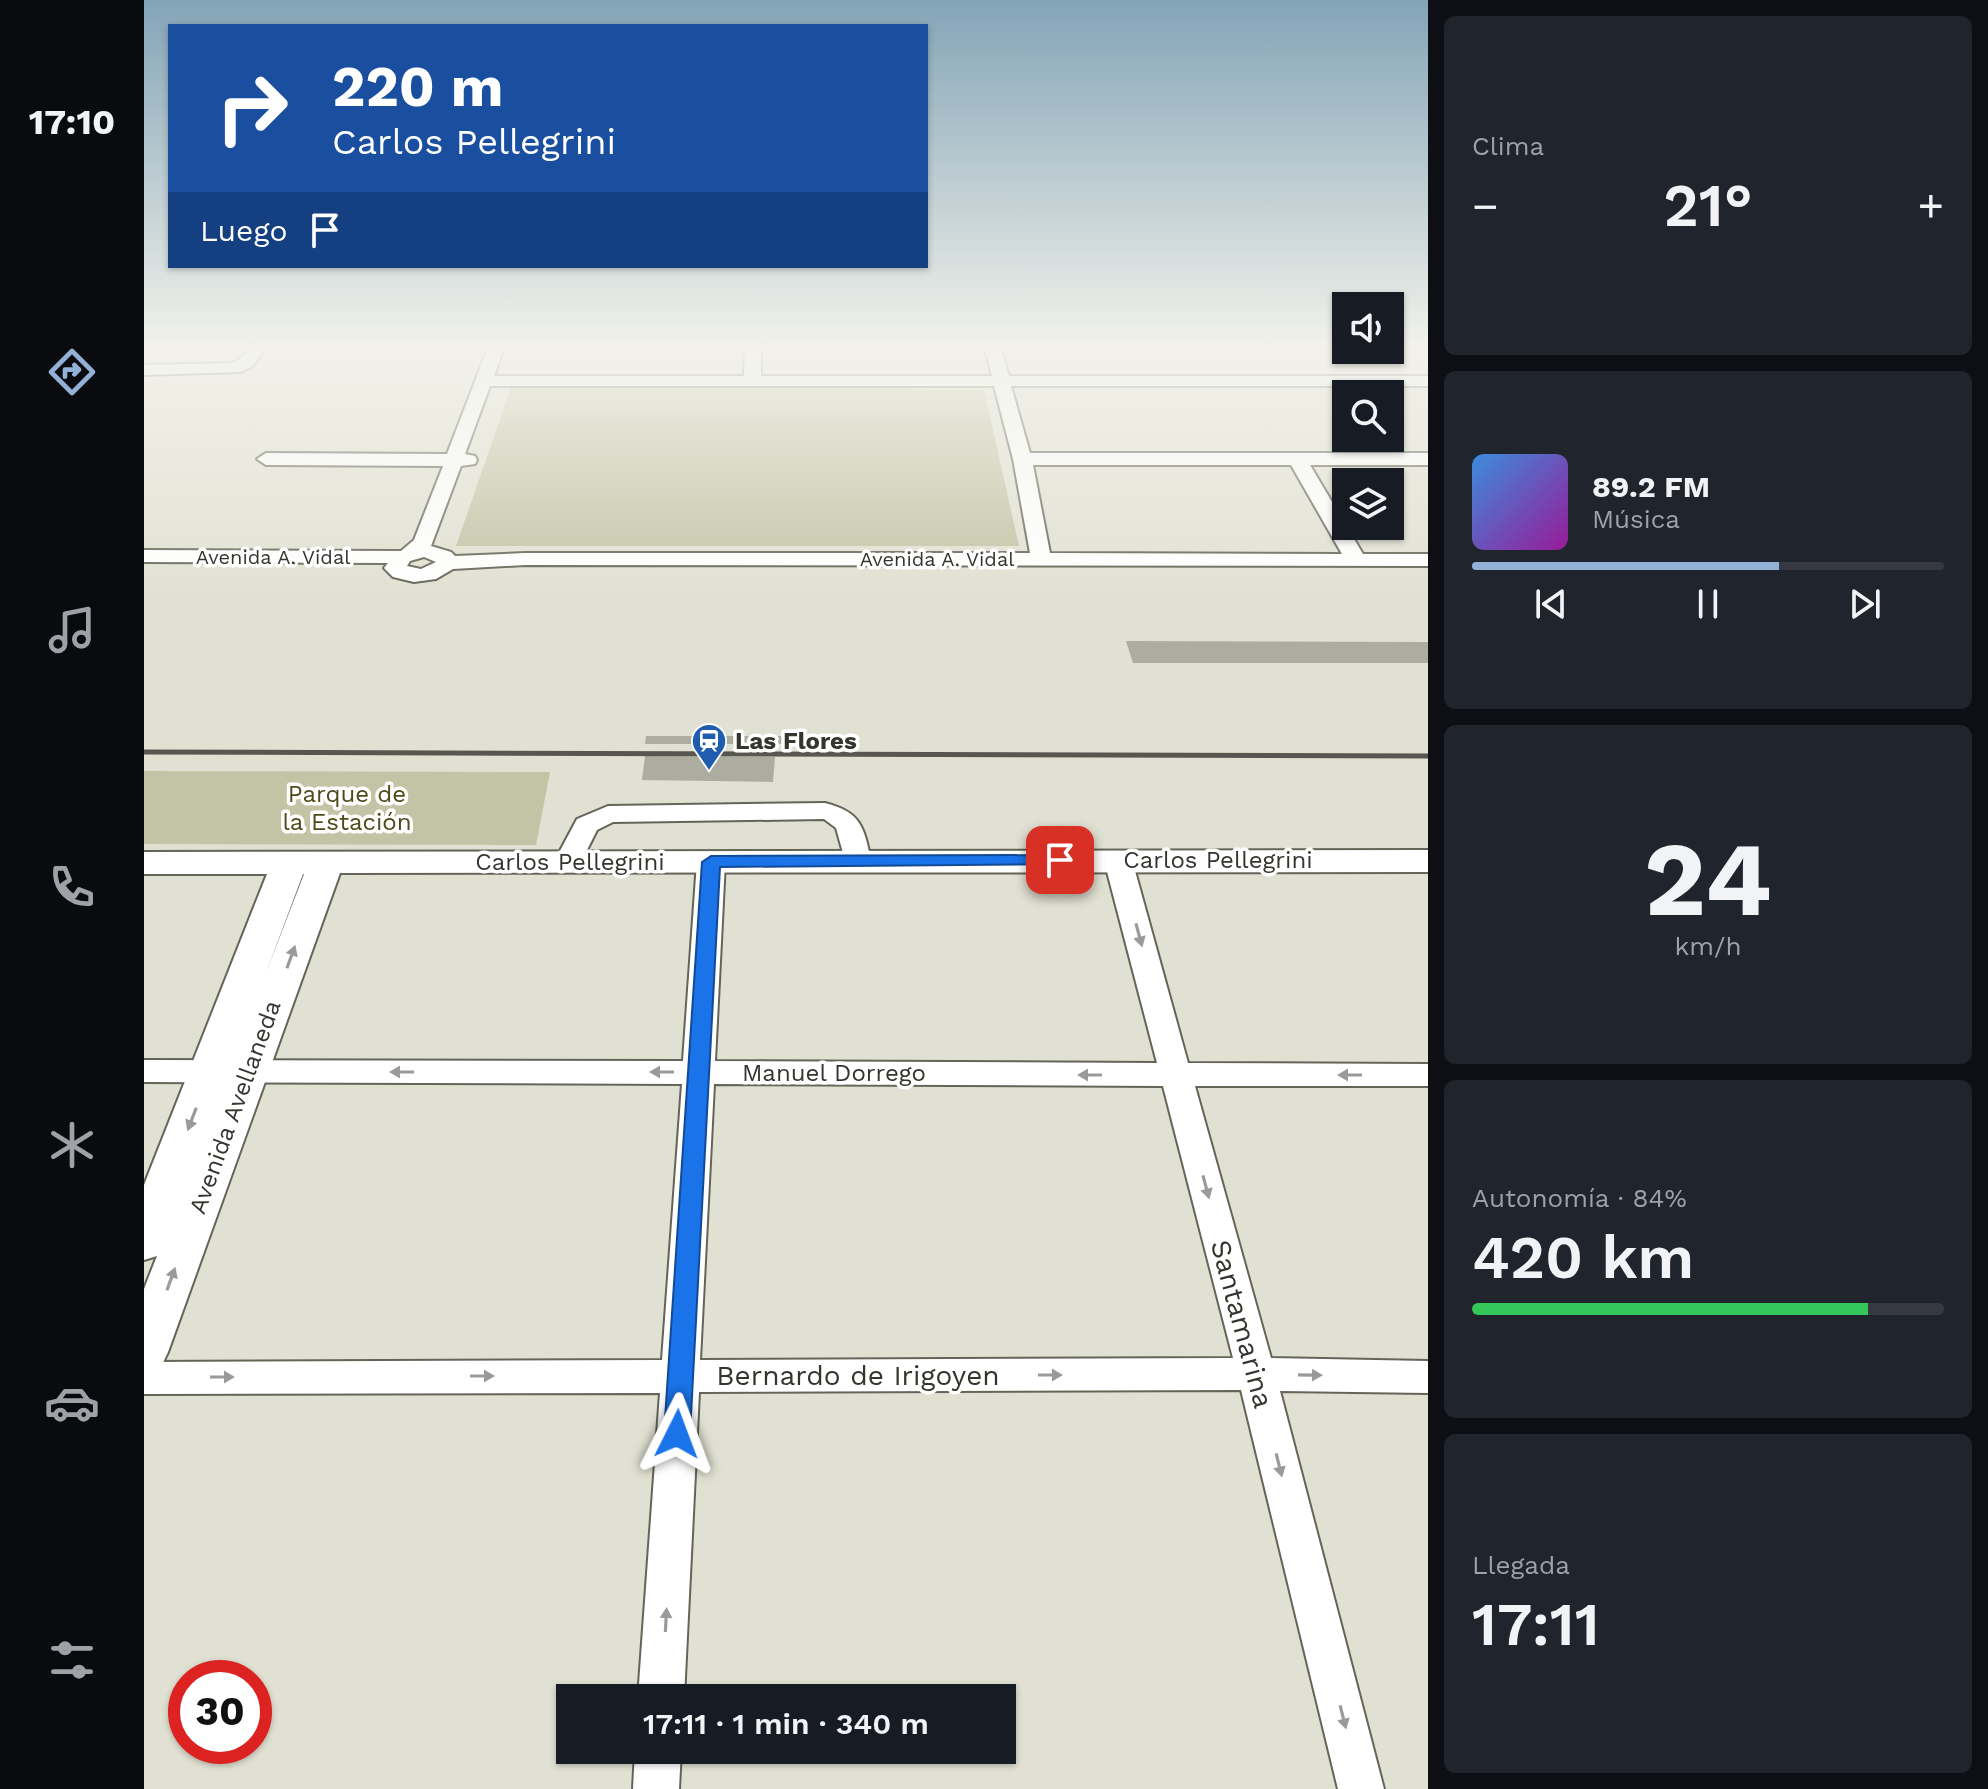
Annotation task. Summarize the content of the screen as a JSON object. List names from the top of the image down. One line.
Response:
{"streets":{"main road":["Carlos Pellegrini","Avenida Avellaneda"],"street":["Avenida A. Vidal","Manuel Dorrego","Santamarina","Bernardo de Irigoyen"]},"crossings":[["Carlos Pellegrini","Avenida Avellaneda"],["Carlos Pellegrini","Santamarina"],["Manuel Dorrego","Avenida Avellaneda"],["Manuel Dorrego","Santamarina"],["Santamarina","Bernardo de Irigoyen"]],"one_way":["Manuel Dorrego","Santamarina","Bernardo de Irigoyen"],"parks":["Parque de la Estación"],"places":{"station":["Las Flores"]},"page":{"tabs":"17:10","tile":["Clima",["24","km/h"],["Autonomía · 84%","420 km"],["Llegada","17:11"]],"turn":["220 m","Carlos Pellegrini"],"heat":["−","21°","+"],"then":"Luego","song":["89.2 FM","Música"],"limit":"30","trip":"17:11 · 1 min · 340 m"}}
